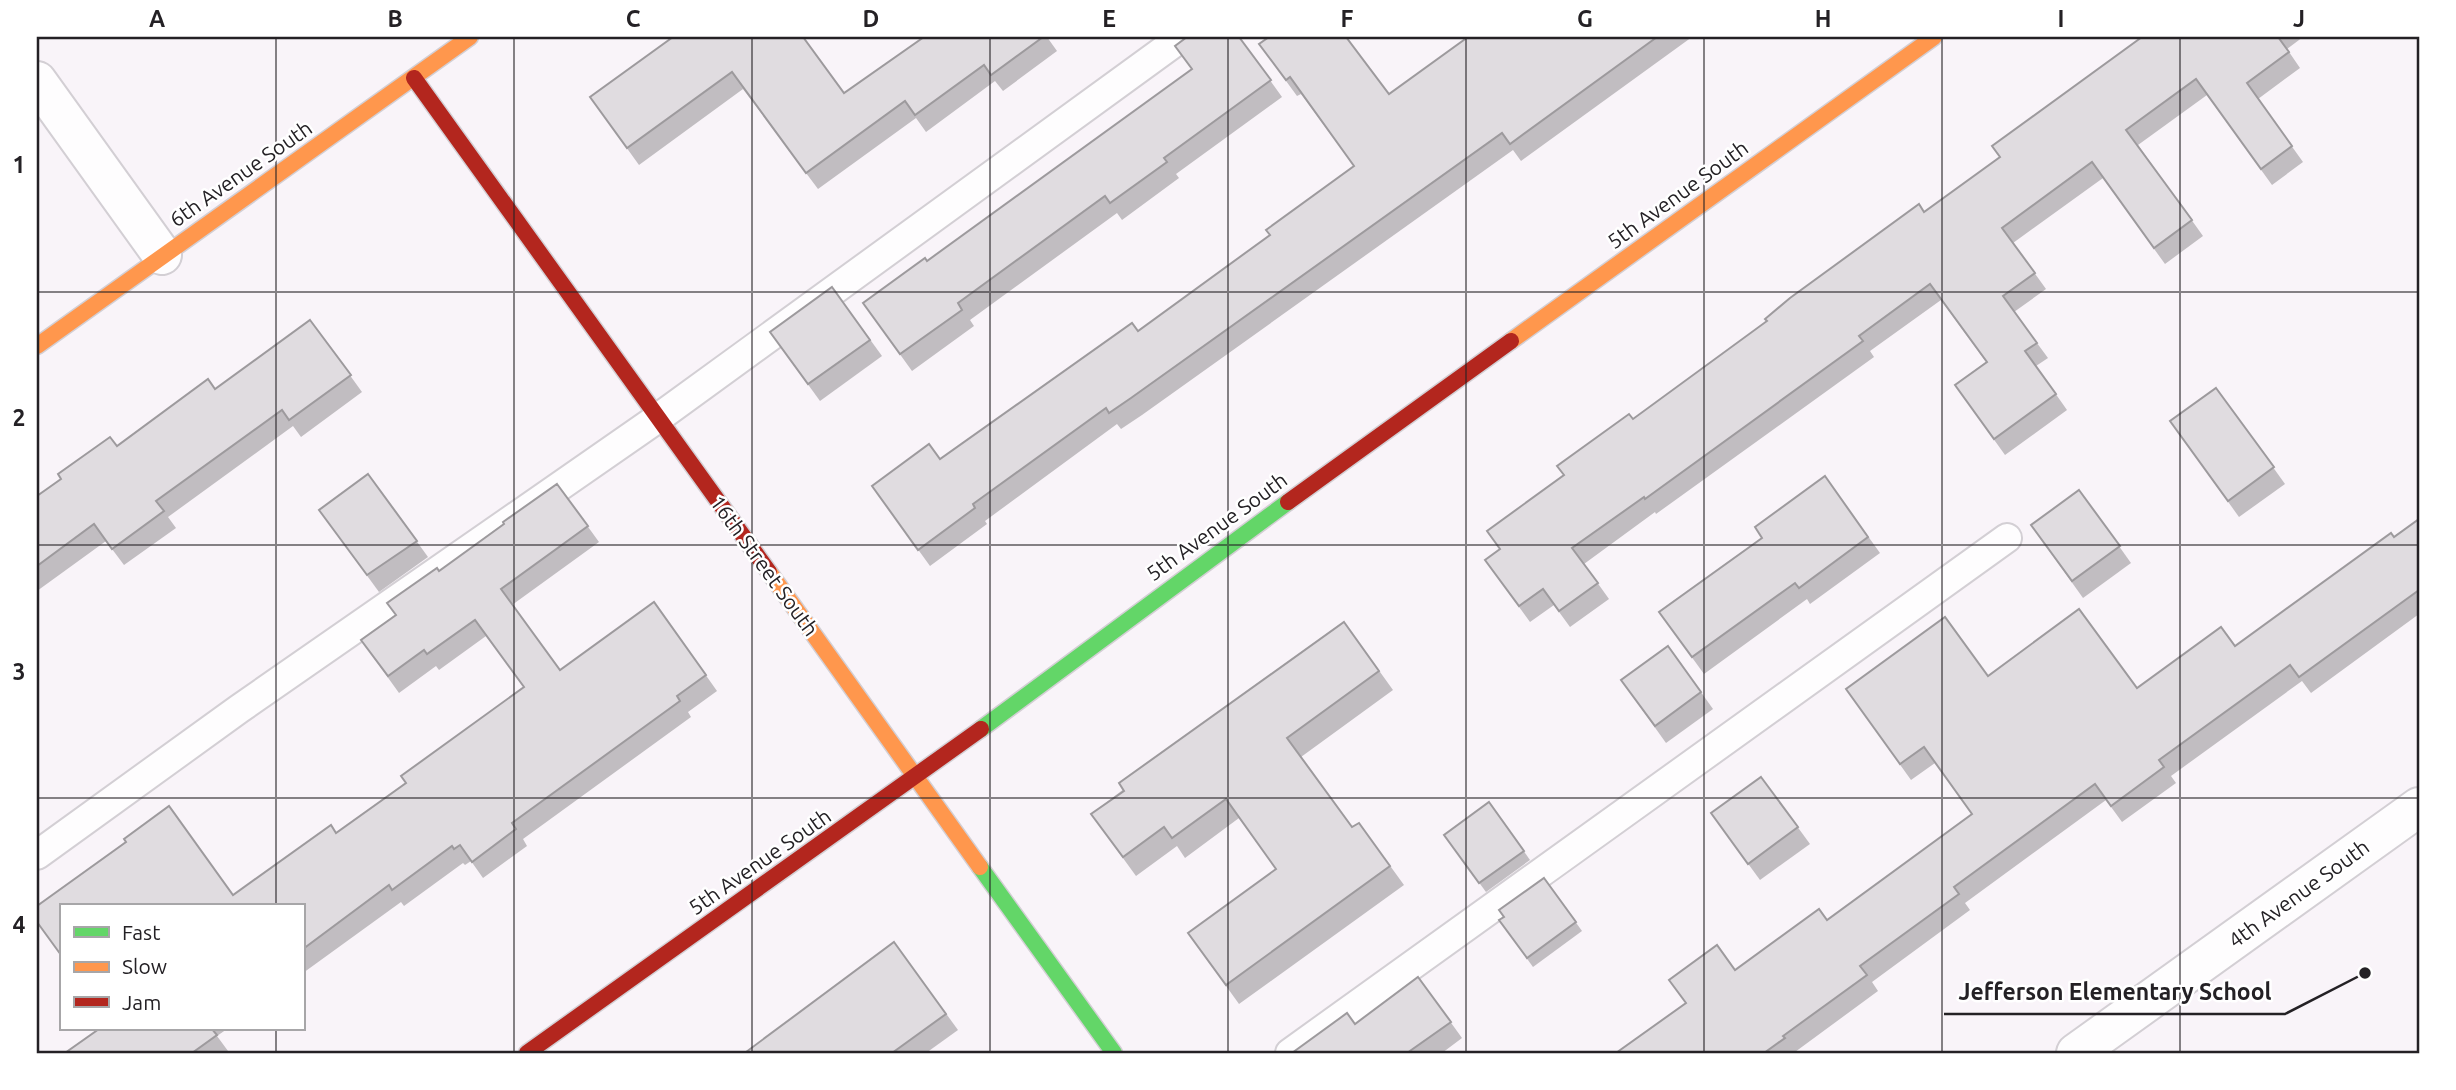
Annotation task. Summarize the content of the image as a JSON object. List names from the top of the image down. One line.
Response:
{"streets":{"street":["6th Avenue South","5th Avenue South","16th Street South","4th Avenue South"]},"crossings":[["6th Avenue South","16th Street South"],["5th Avenue South","16th Street South"]],"places":["Jefferson Elementary School"],"legend":["Fast","Slow","Jam"],"grid":{"columns":["A","B","C","D","E","F","G","H","I","J"],"rows":["1","2","3","4"]}}
